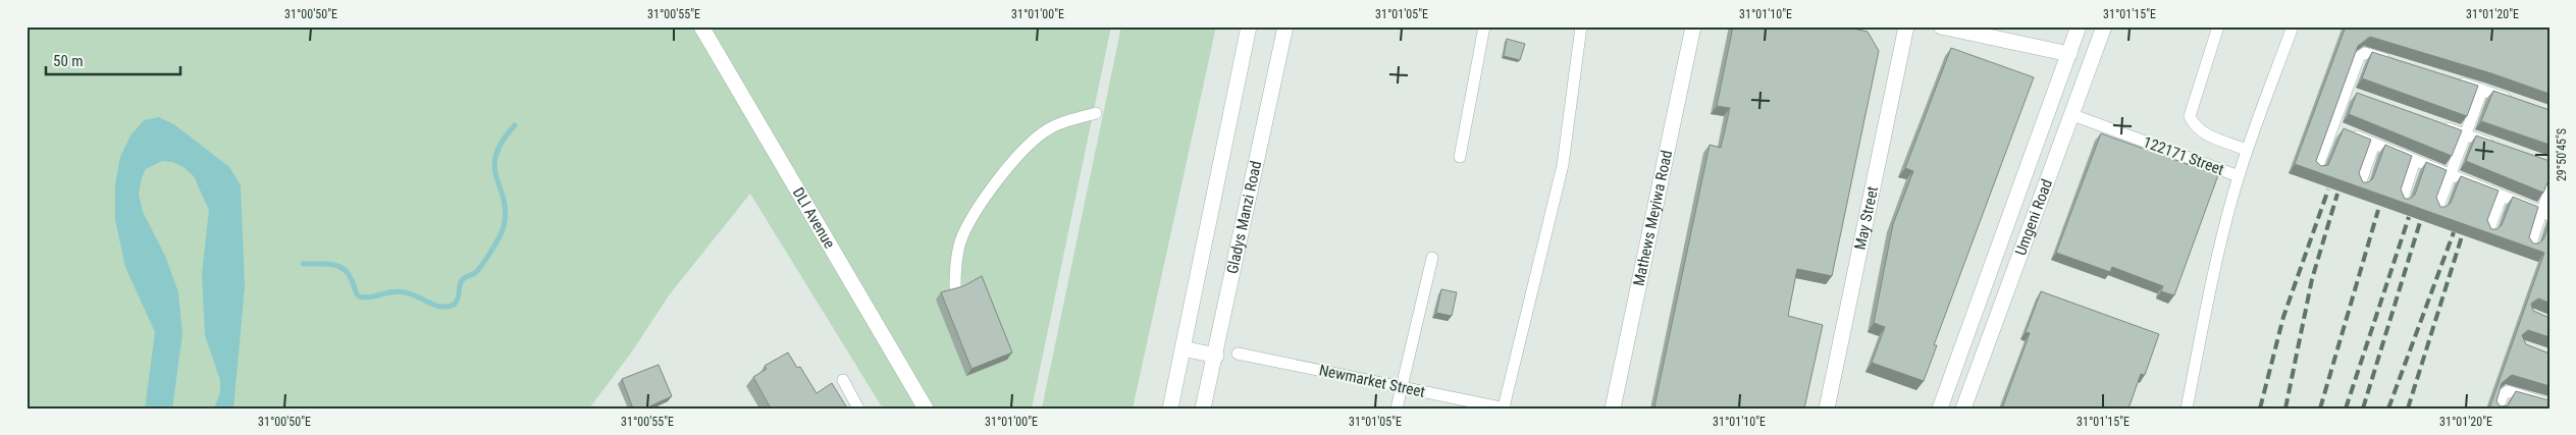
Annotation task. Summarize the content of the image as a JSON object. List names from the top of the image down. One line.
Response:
{"streets":{"main road":["DLI Avenue","Umgeni Road","Gladys Manzi Road","Mathews Meyiwa Road","May Street"],"lane":["122171 Street","Newmarket Street"]},"crossings":[["122171 Street","Umgeni Road"]],"scale_bar":"50 m","coordinates":["31°00'50\"E","31°00'55\"E","31°01'00\"E","31°01'05\"E","31°01'10\"E","31°01'15\"E","31°01'20\"E","29°50'45\"S"]}
